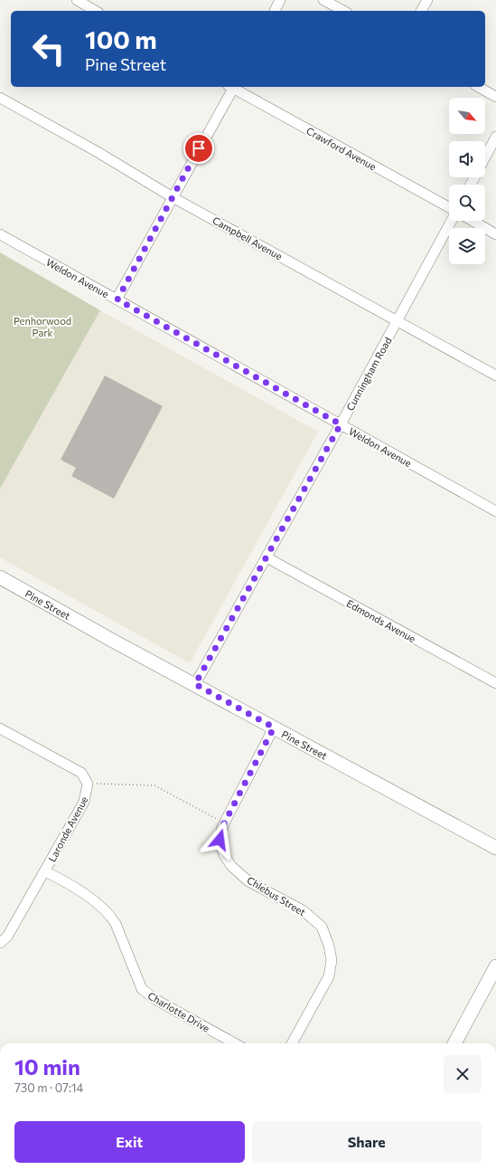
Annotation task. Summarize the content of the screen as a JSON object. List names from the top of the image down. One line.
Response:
{"streets":{"street":["Crawford Avenue","Campbell Avenue","Weldon Avenue","Cunningham Road","Pine Street","Edmonds Avenue","Laronde Avenue","Chlebus Street","Charlotte Drive"]},"crossings":[["Campbell Avenue","Cunningham Road"],["Weldon Avenue","Cunningham Road"],["Cunningham Road","Pine Street"],["Cunningham Road","Edmonds Avenue"],["Pine Street","Chlebus Street"],["Laronde Avenue","Charlotte Drive"]],"parks":["Penhorwood Park"],"north":"bottom right","page":{"turn":["100 m","Pine Street"],"heading":["10 min","730 m · 07:14"],"buttons":["Exit","Share"]}}
